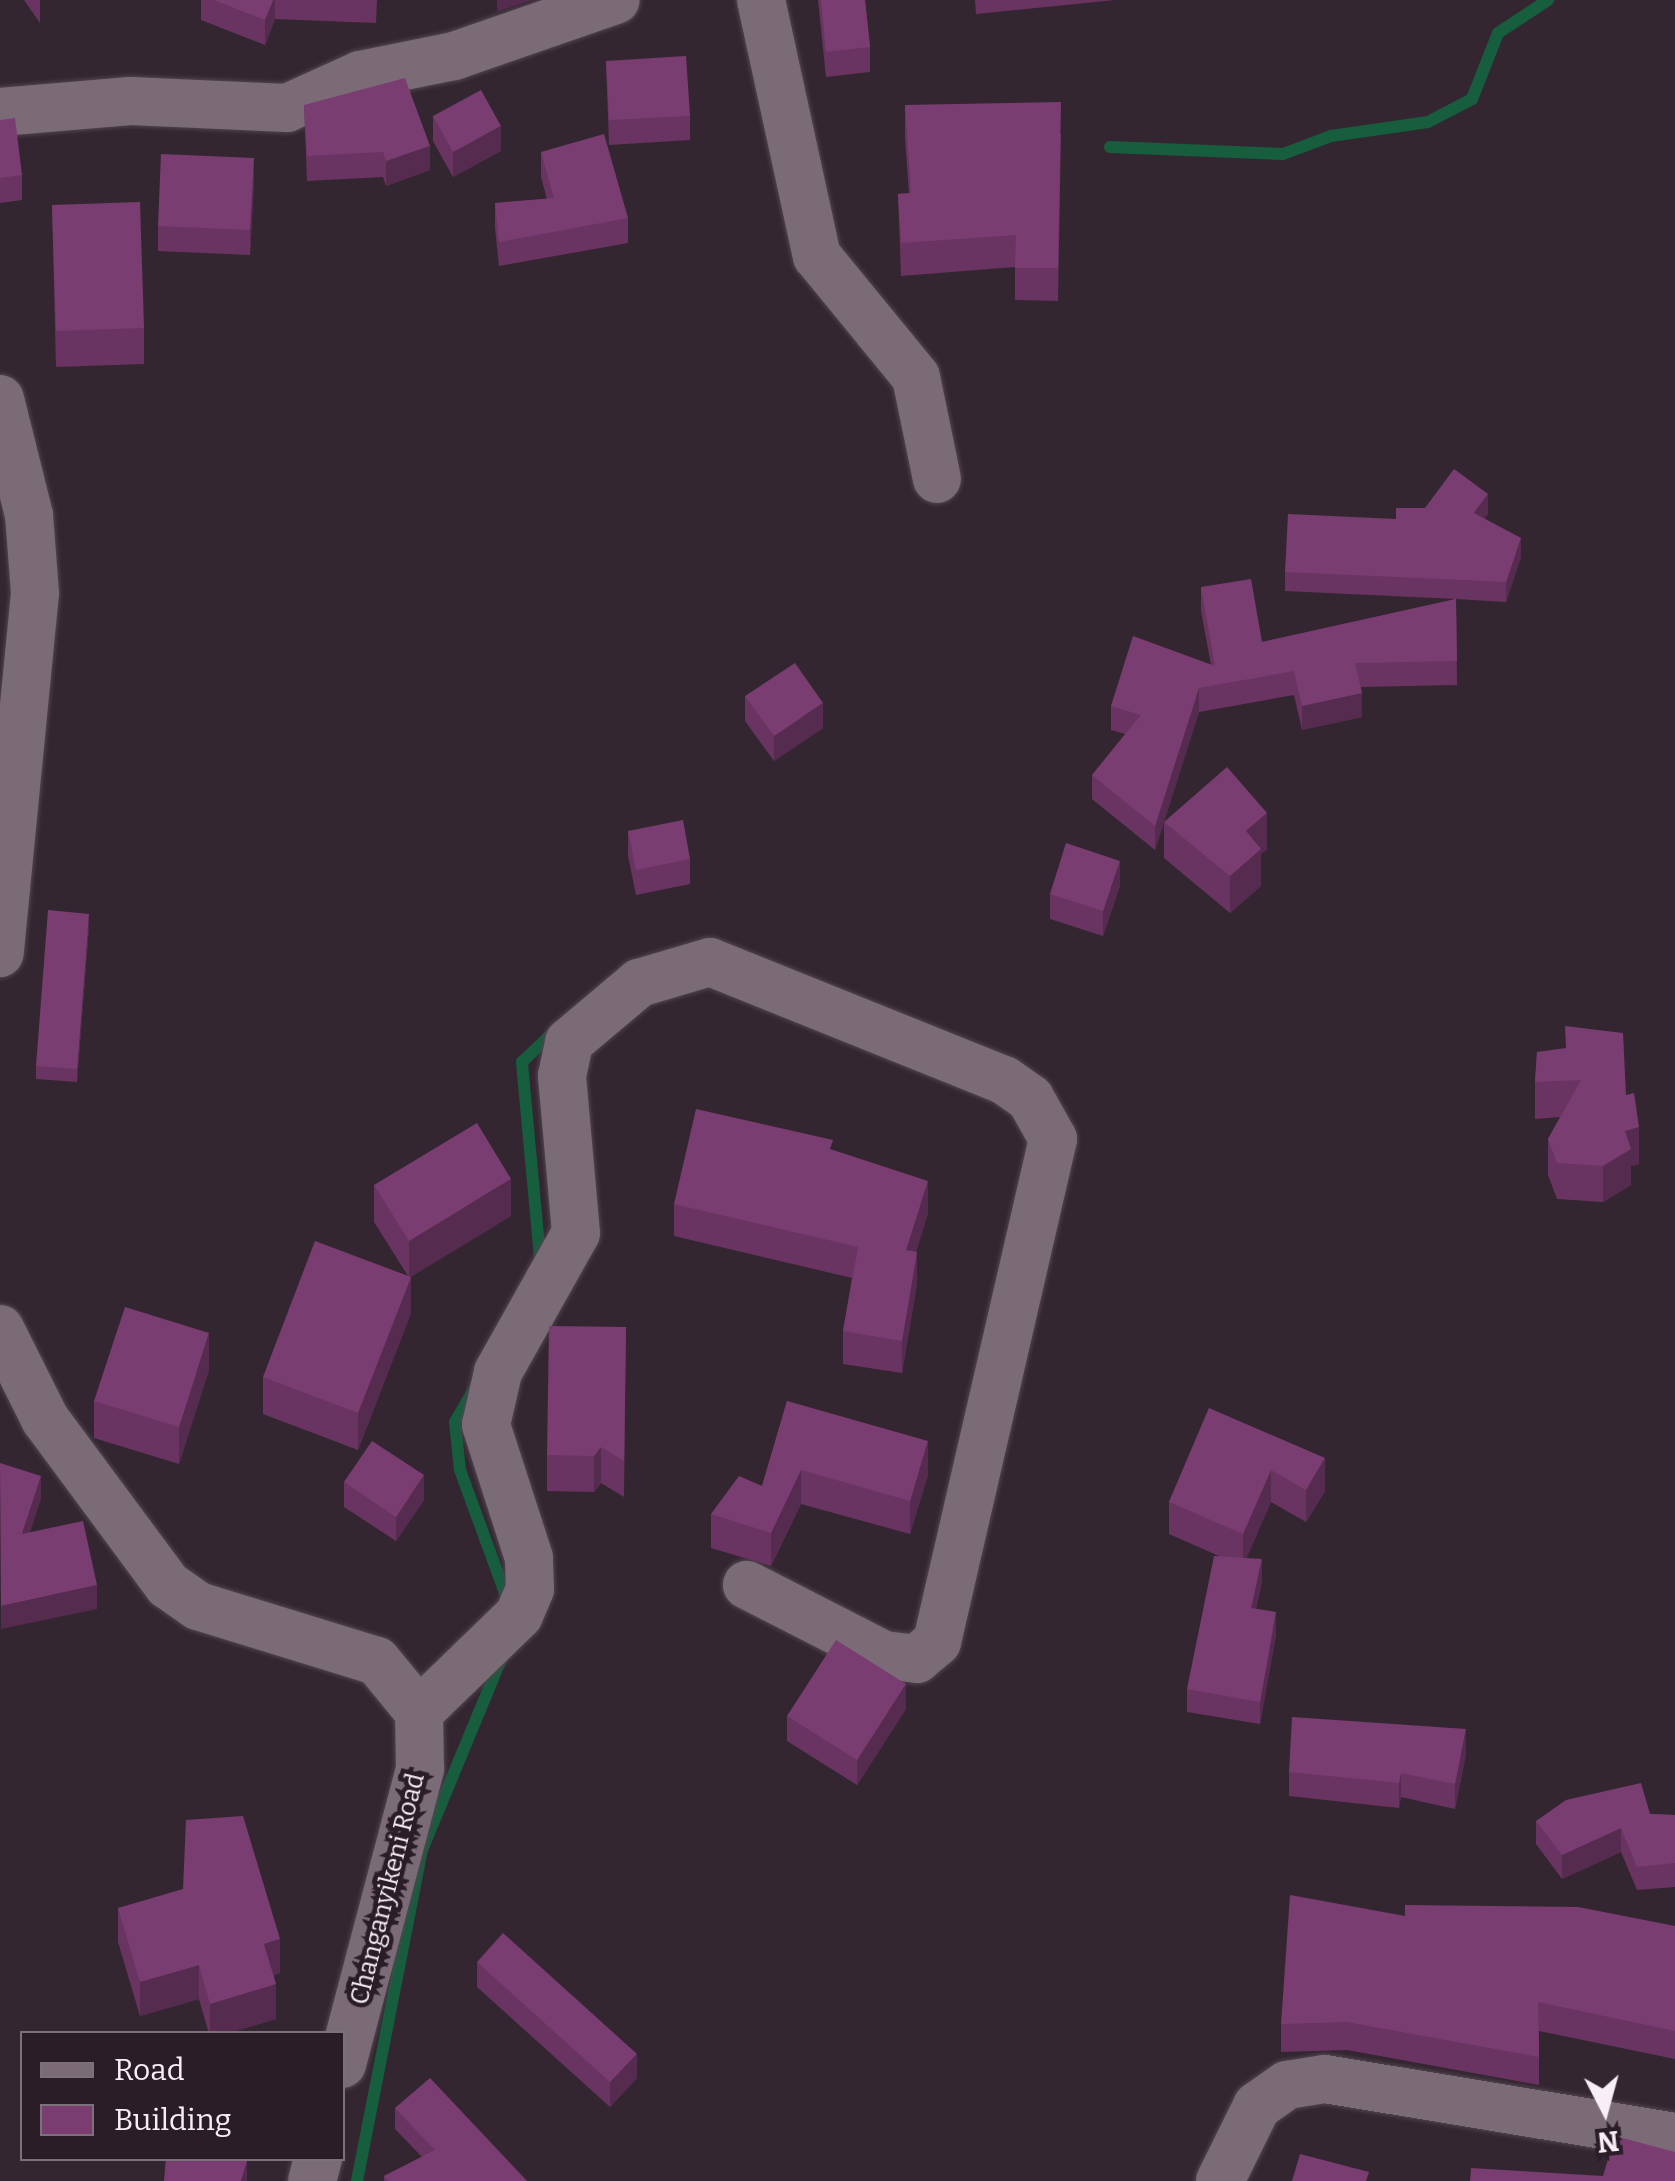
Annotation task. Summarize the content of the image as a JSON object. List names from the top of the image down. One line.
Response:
{"streets":{"street":["Changanyikeni Road"]},"legend":["Road","Building"],"north":"bottom"}
